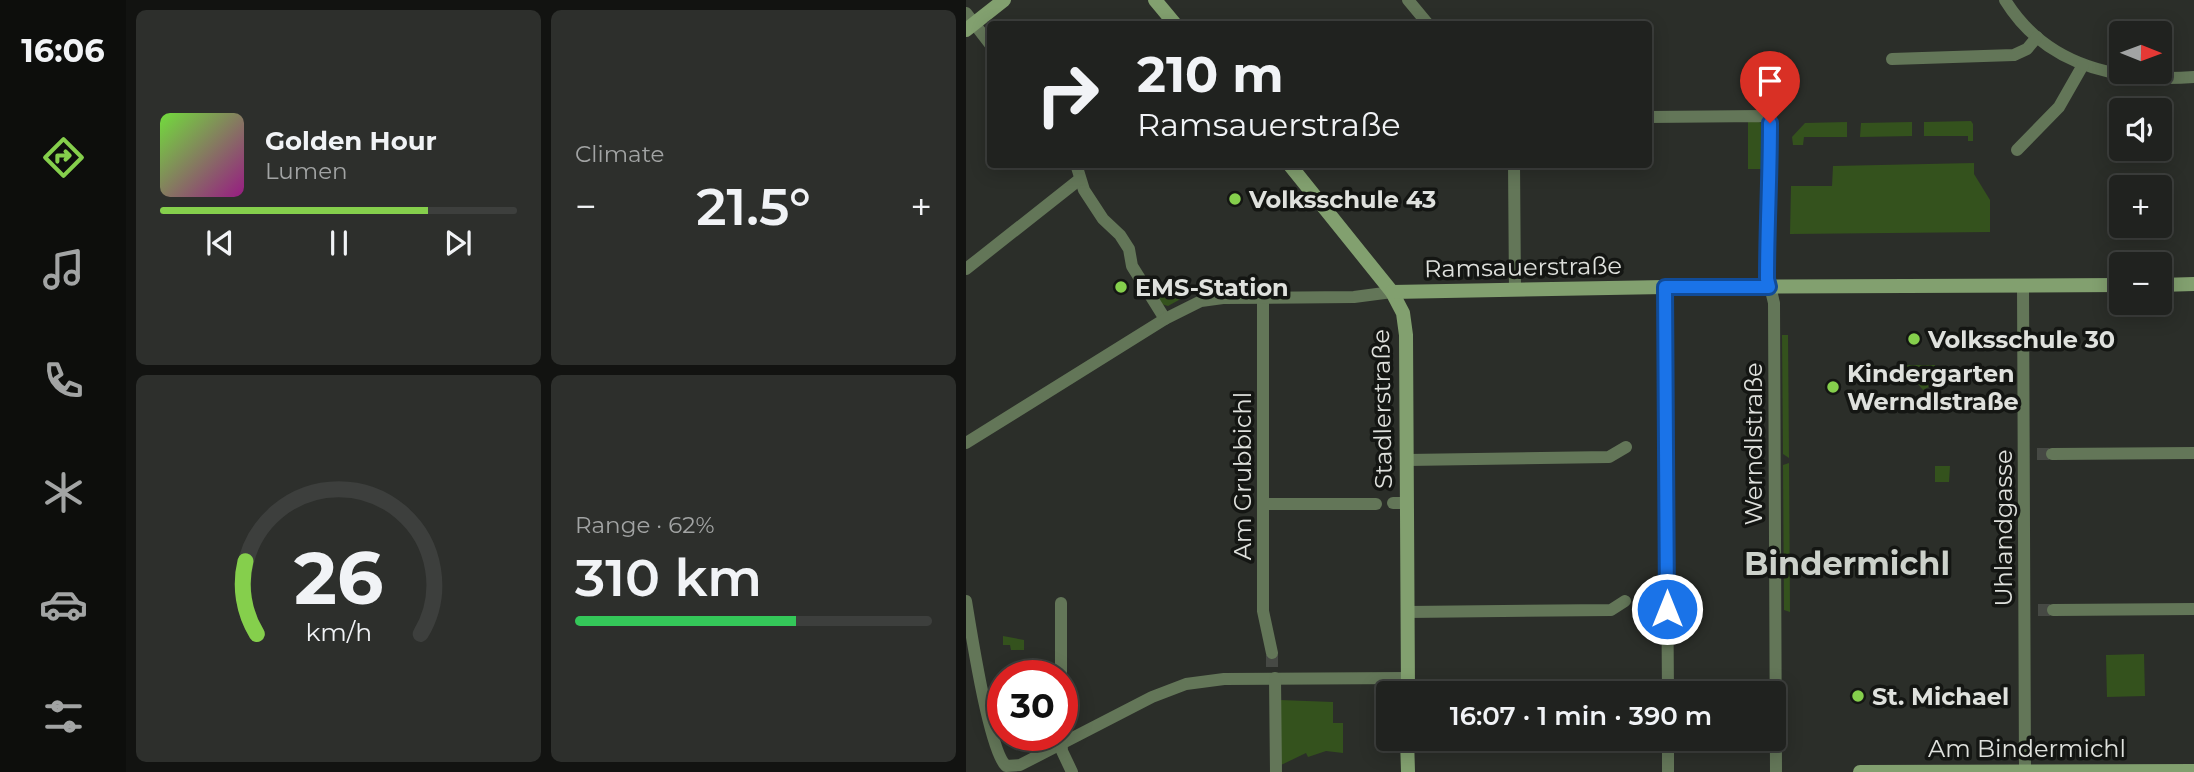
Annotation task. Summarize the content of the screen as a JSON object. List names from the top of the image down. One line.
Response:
{"streets":{"street":["Ramsauerstraße","Stadlerstraße","Werndlstraße","Am Grubbichl","Uhlandgasse","Am Bindermichl"]},"crossings":[["Ramsauerstraße","Stadlerstraße"],["Ramsauerstraße","Werndlstraße"],["Ramsauerstraße","Am Grubbichl"],["Ramsauerstraße","Uhlandgasse"],["Uhlandgasse","Am Bindermichl"]],"districts":["Bindermichl"],"places":["Volksschule 43","EMS-Station","Volksschule 30","Kindergarten Werndlstraße","St. Michael"],"north":"right","page":{"tabs":"16:06","tile":["Climate",["Range · 62%","310 km"]],"map_buttons":["+","−"],"turn":["210 m","Ramsauerstraße"],"song":["Golden Hour","Lumen"],"heat":["−","21.5°","+"],"limit":"30","trip":"16:07 · 1 min · 390 m","gauge":["26","km/h"]}}
